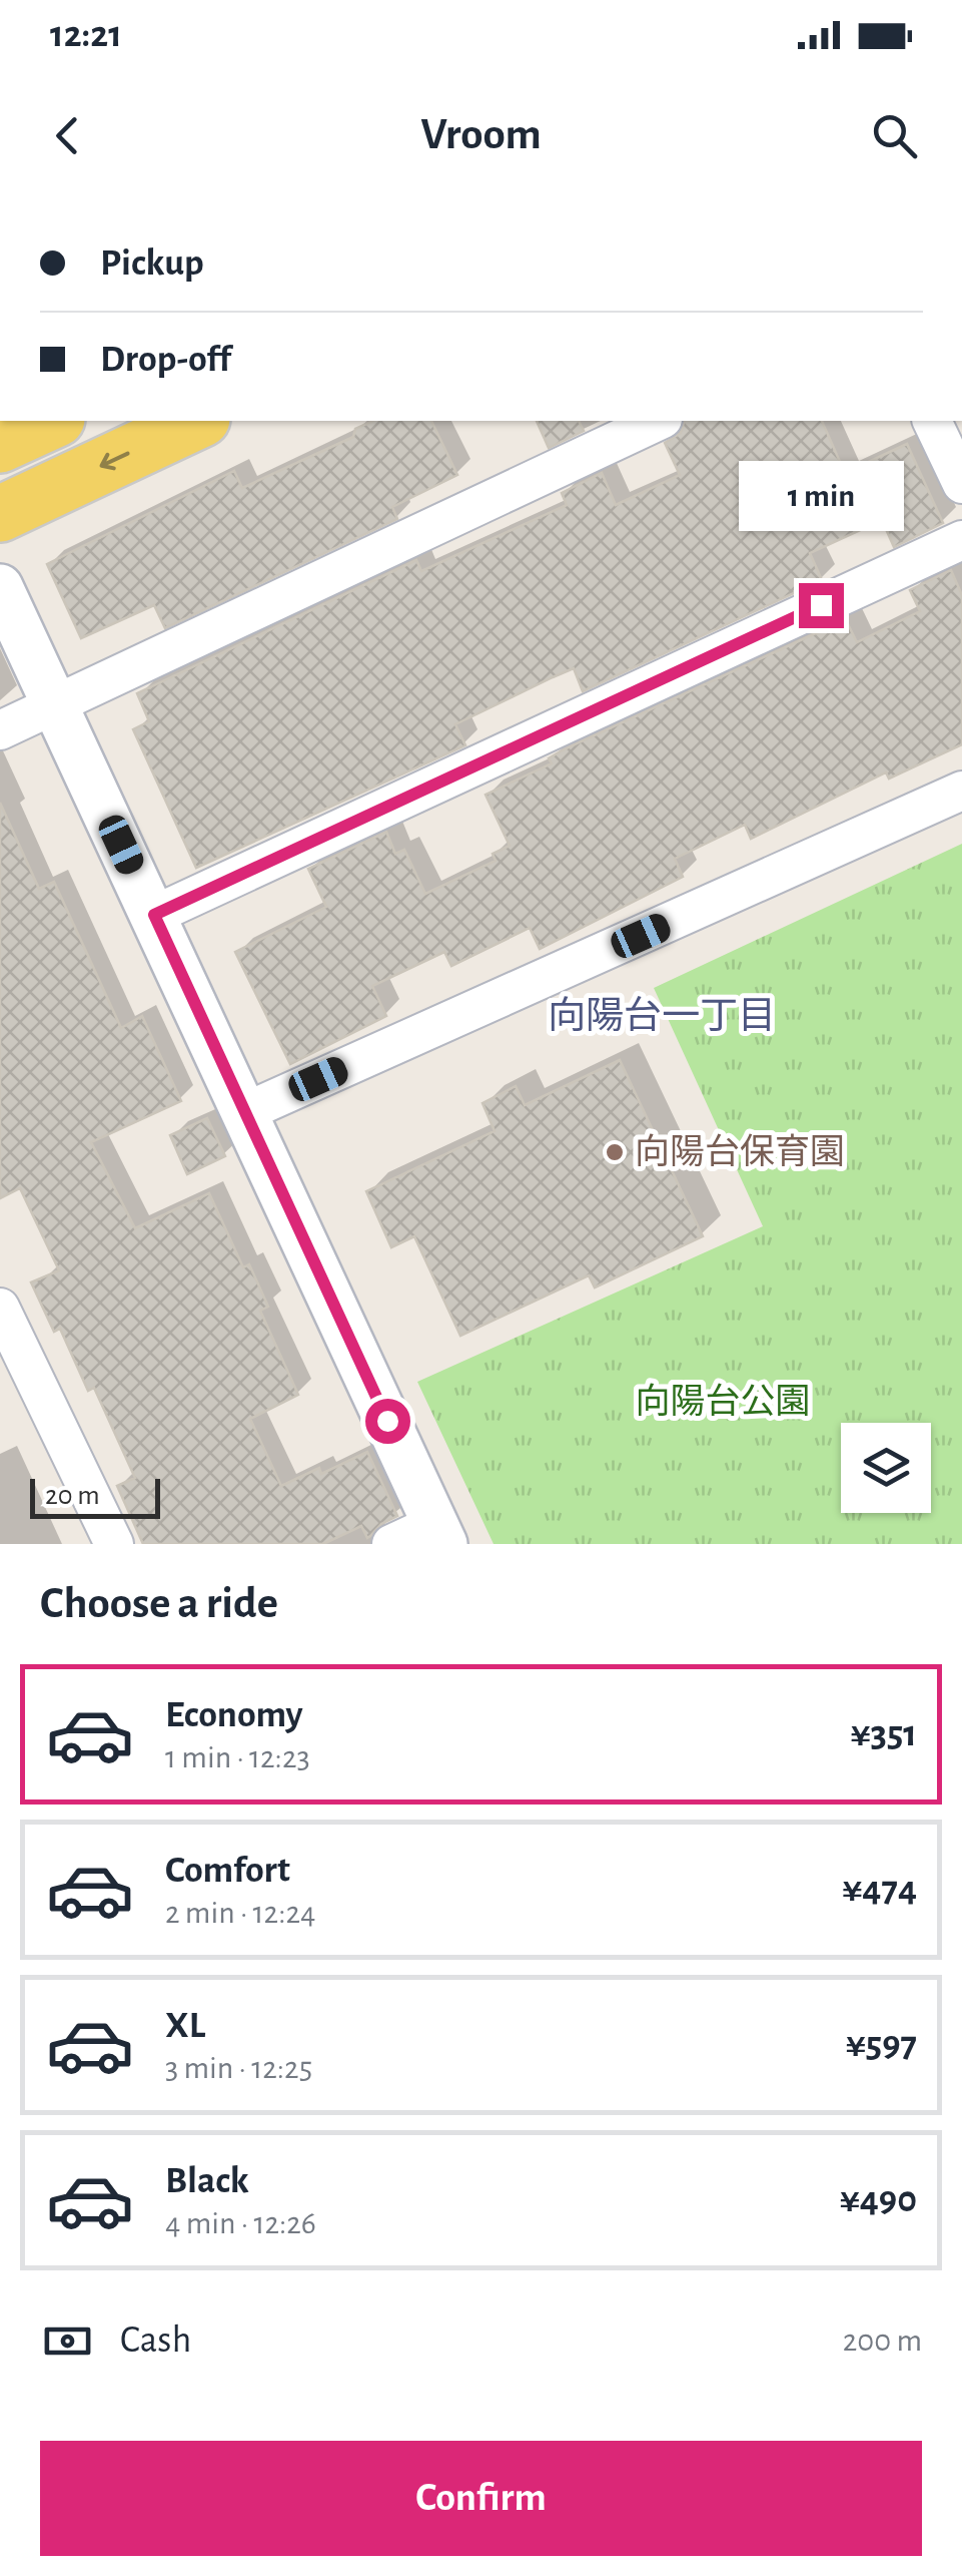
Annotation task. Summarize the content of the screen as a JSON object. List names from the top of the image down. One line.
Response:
{"districts":["向陽台一丁目"],"parks":["向陽台公園"],"places":["向陽台保育園"],"scale_bar":"20 m","page":{"status":"12:21","header":"Vroom","banner":["Pickup","Drop-off"],"bubble":"1 min","scale":"20 m","heading":"Choose a ride","list":[{"name":"Economy","note":"1 min · 12:23","value":"¥351"},{"name":"Comfort","note":"2 min · 12:24","value":"¥474"},{"name":"XL","note":"3 min · 12:25","value":"¥597"},{"name":"Black","note":"4 min · 12:26","value":"¥490"}],"pay":["Cash","200 m"],"buttons":"Confirm"}}
